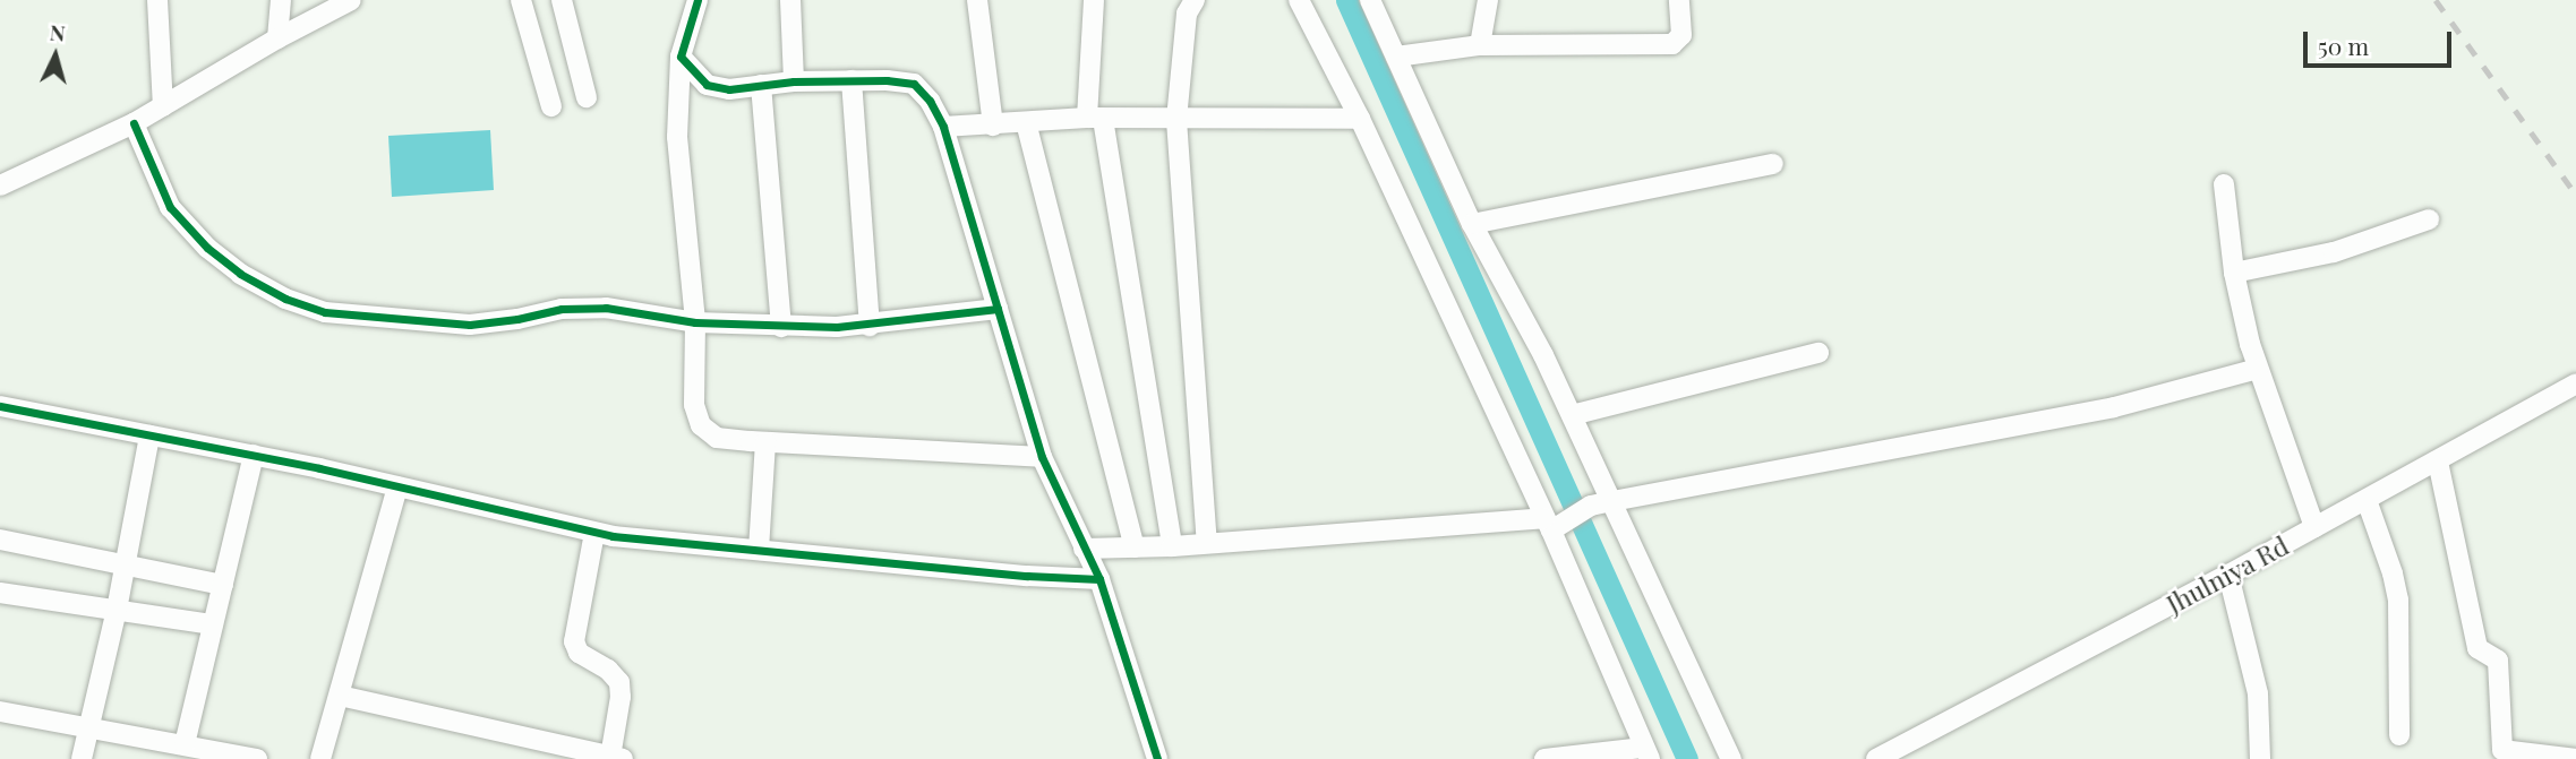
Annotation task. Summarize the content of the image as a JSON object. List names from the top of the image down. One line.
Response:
{"streets":{"street":["Jhulniya Rd"]},"scale_bar":"50 m","north":"top"}
